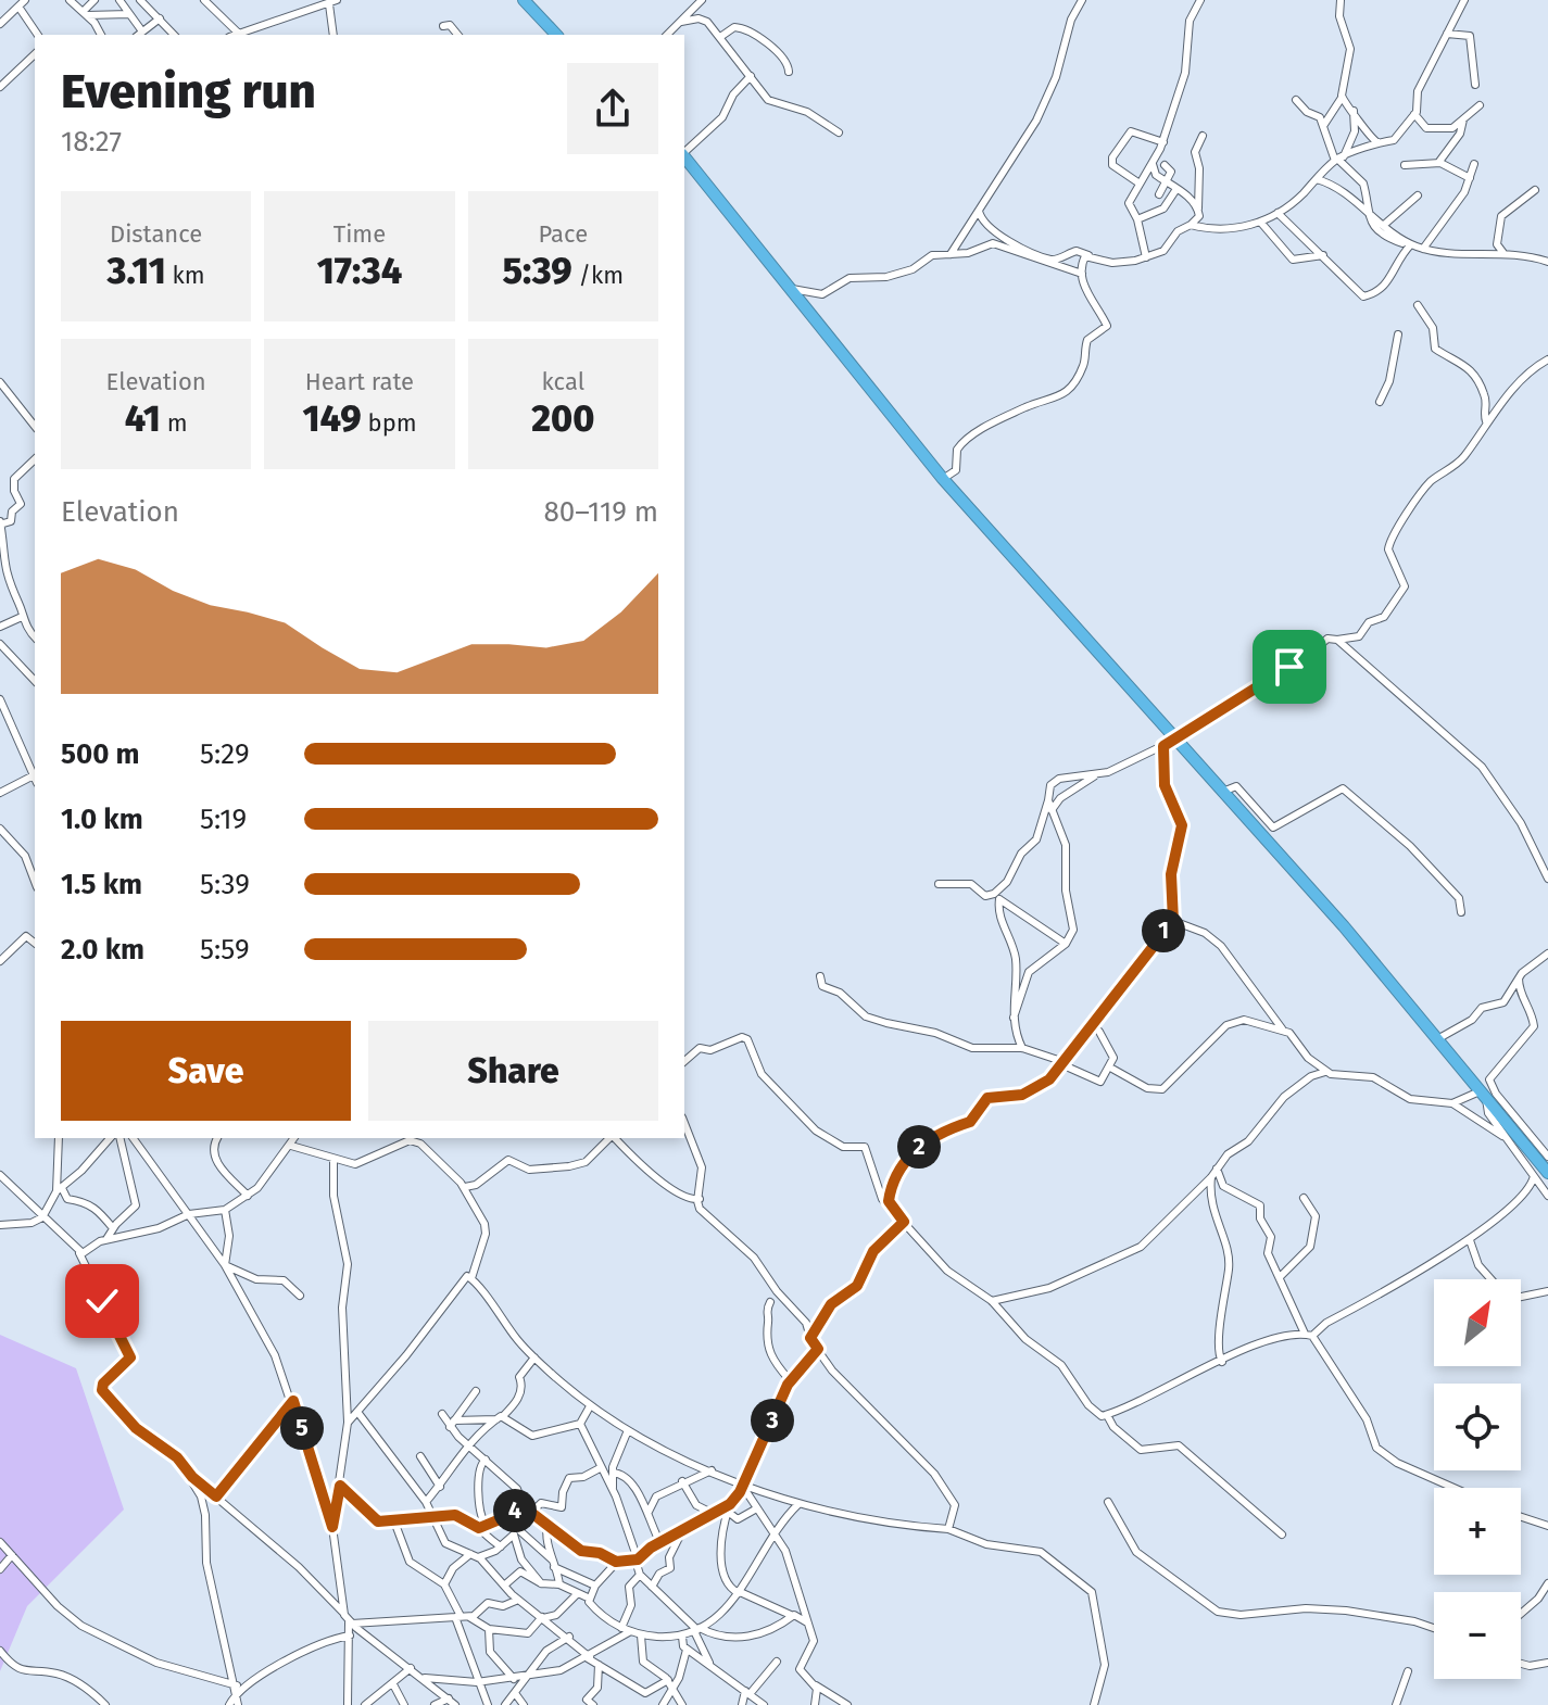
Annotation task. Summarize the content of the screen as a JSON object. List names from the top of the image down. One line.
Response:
{"north":"top right","page":{"heading":["Evening run","18:27"],"stats":[["Distance","3.11 km"],["Time","17:34"],["Pace","5:39 /km"],["Elevation","41 m"],["Heart rate","149 bpm"],["kcal","200"]],"chart":["Elevation","80–119 m"],"list":[{"name":"500 m","note":"5:29"},{"name":"1.0 km","note":"5:19"},{"name":"1.5 km","note":"5:39"},{"name":"2.0 km","note":"5:59"}],"pins":["1","2","3","5","4"],"buttons":["Save","Share"],"map_buttons":["+","−"]}}
